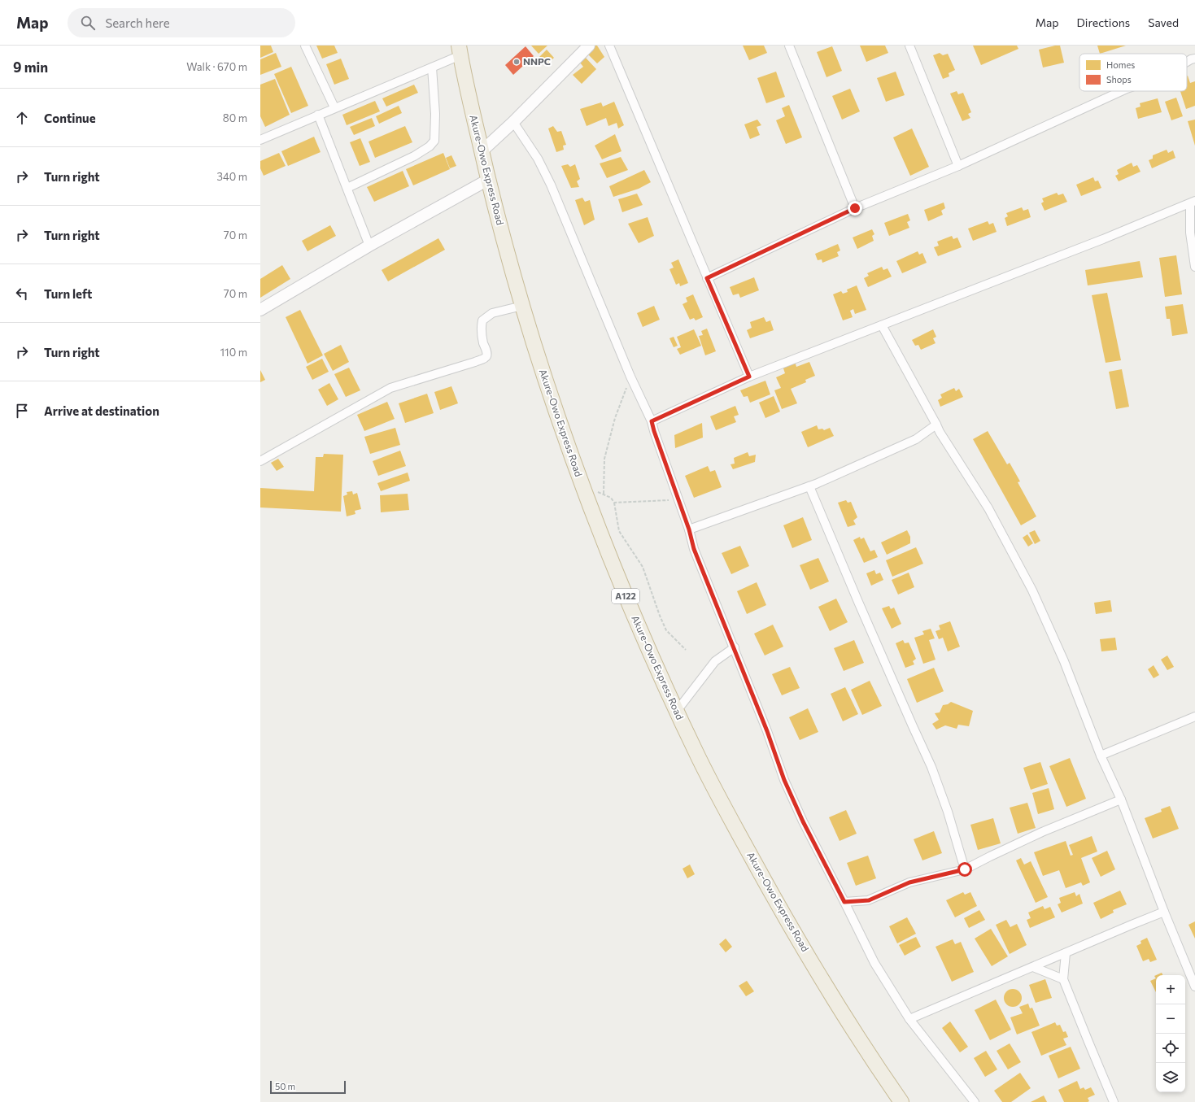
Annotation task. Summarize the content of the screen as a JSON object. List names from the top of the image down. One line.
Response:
{"streets":{"highway":["Akure-Owo Express Road","A122"]},"places":["NNPC"],"legend":["Homes","Shops"],"scale_bar":"50 m","page":{"header":"Map","search":"Search here","nav":["Map","Directions","Saved"],"heading":["9 min","Walk · 670 m"],"list":[["Continue","80 m"],["Turn right","340 m"],["Turn right","70 m"],["Turn left","70 m"],["Turn right","110 m"],"Arrive at destination"],"map_buttons":["+","−"],"scale":"50 m"}}
